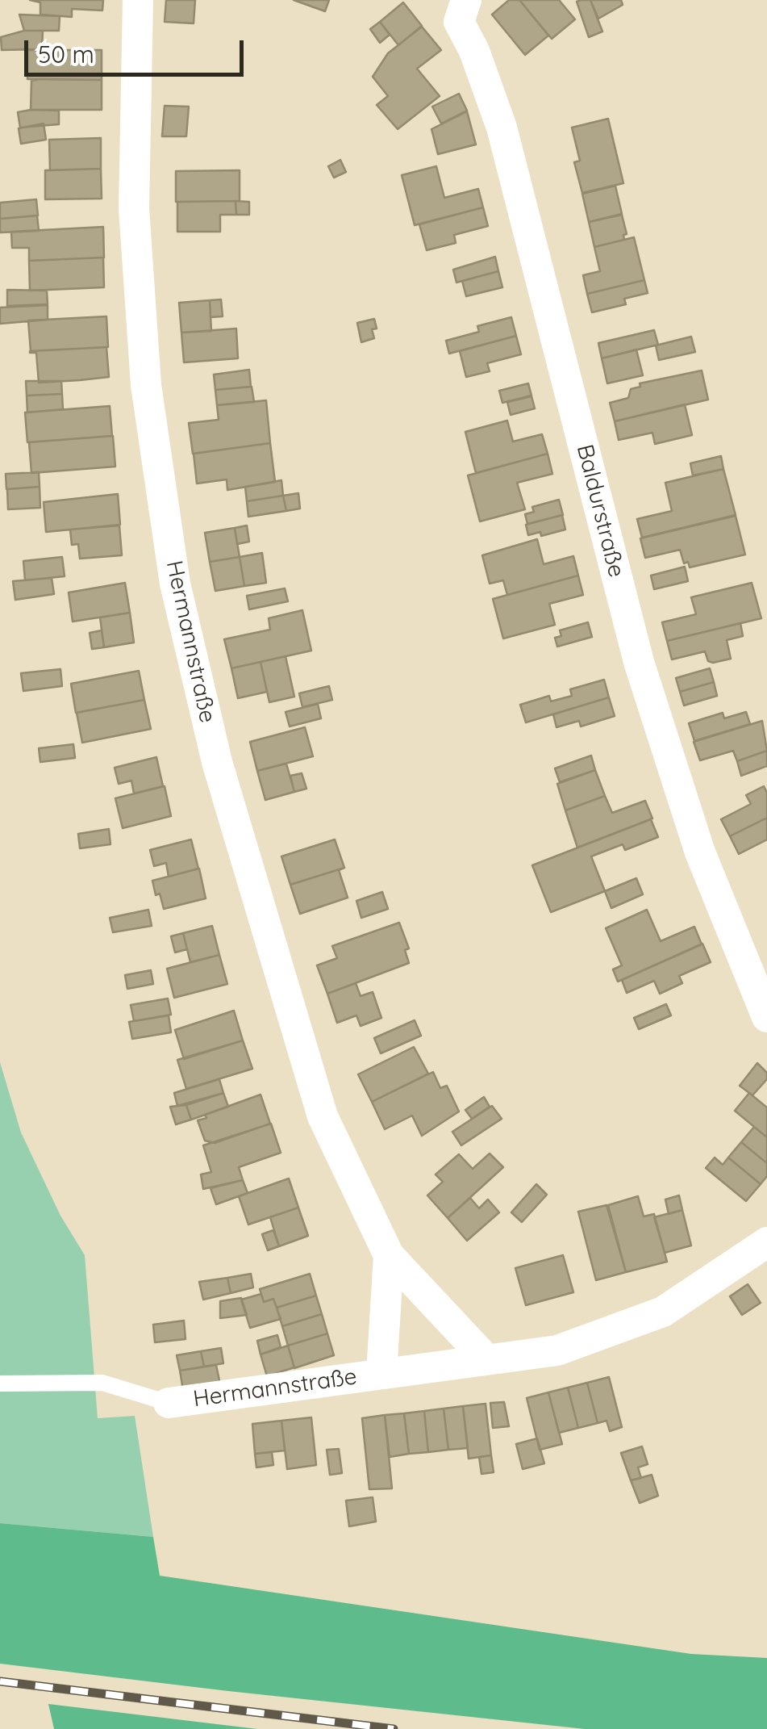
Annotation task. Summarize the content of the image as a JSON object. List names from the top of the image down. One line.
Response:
{"streets":{"street":["Baldurstraße","Hermannstraße"]},"scale_bar":"50 m"}
